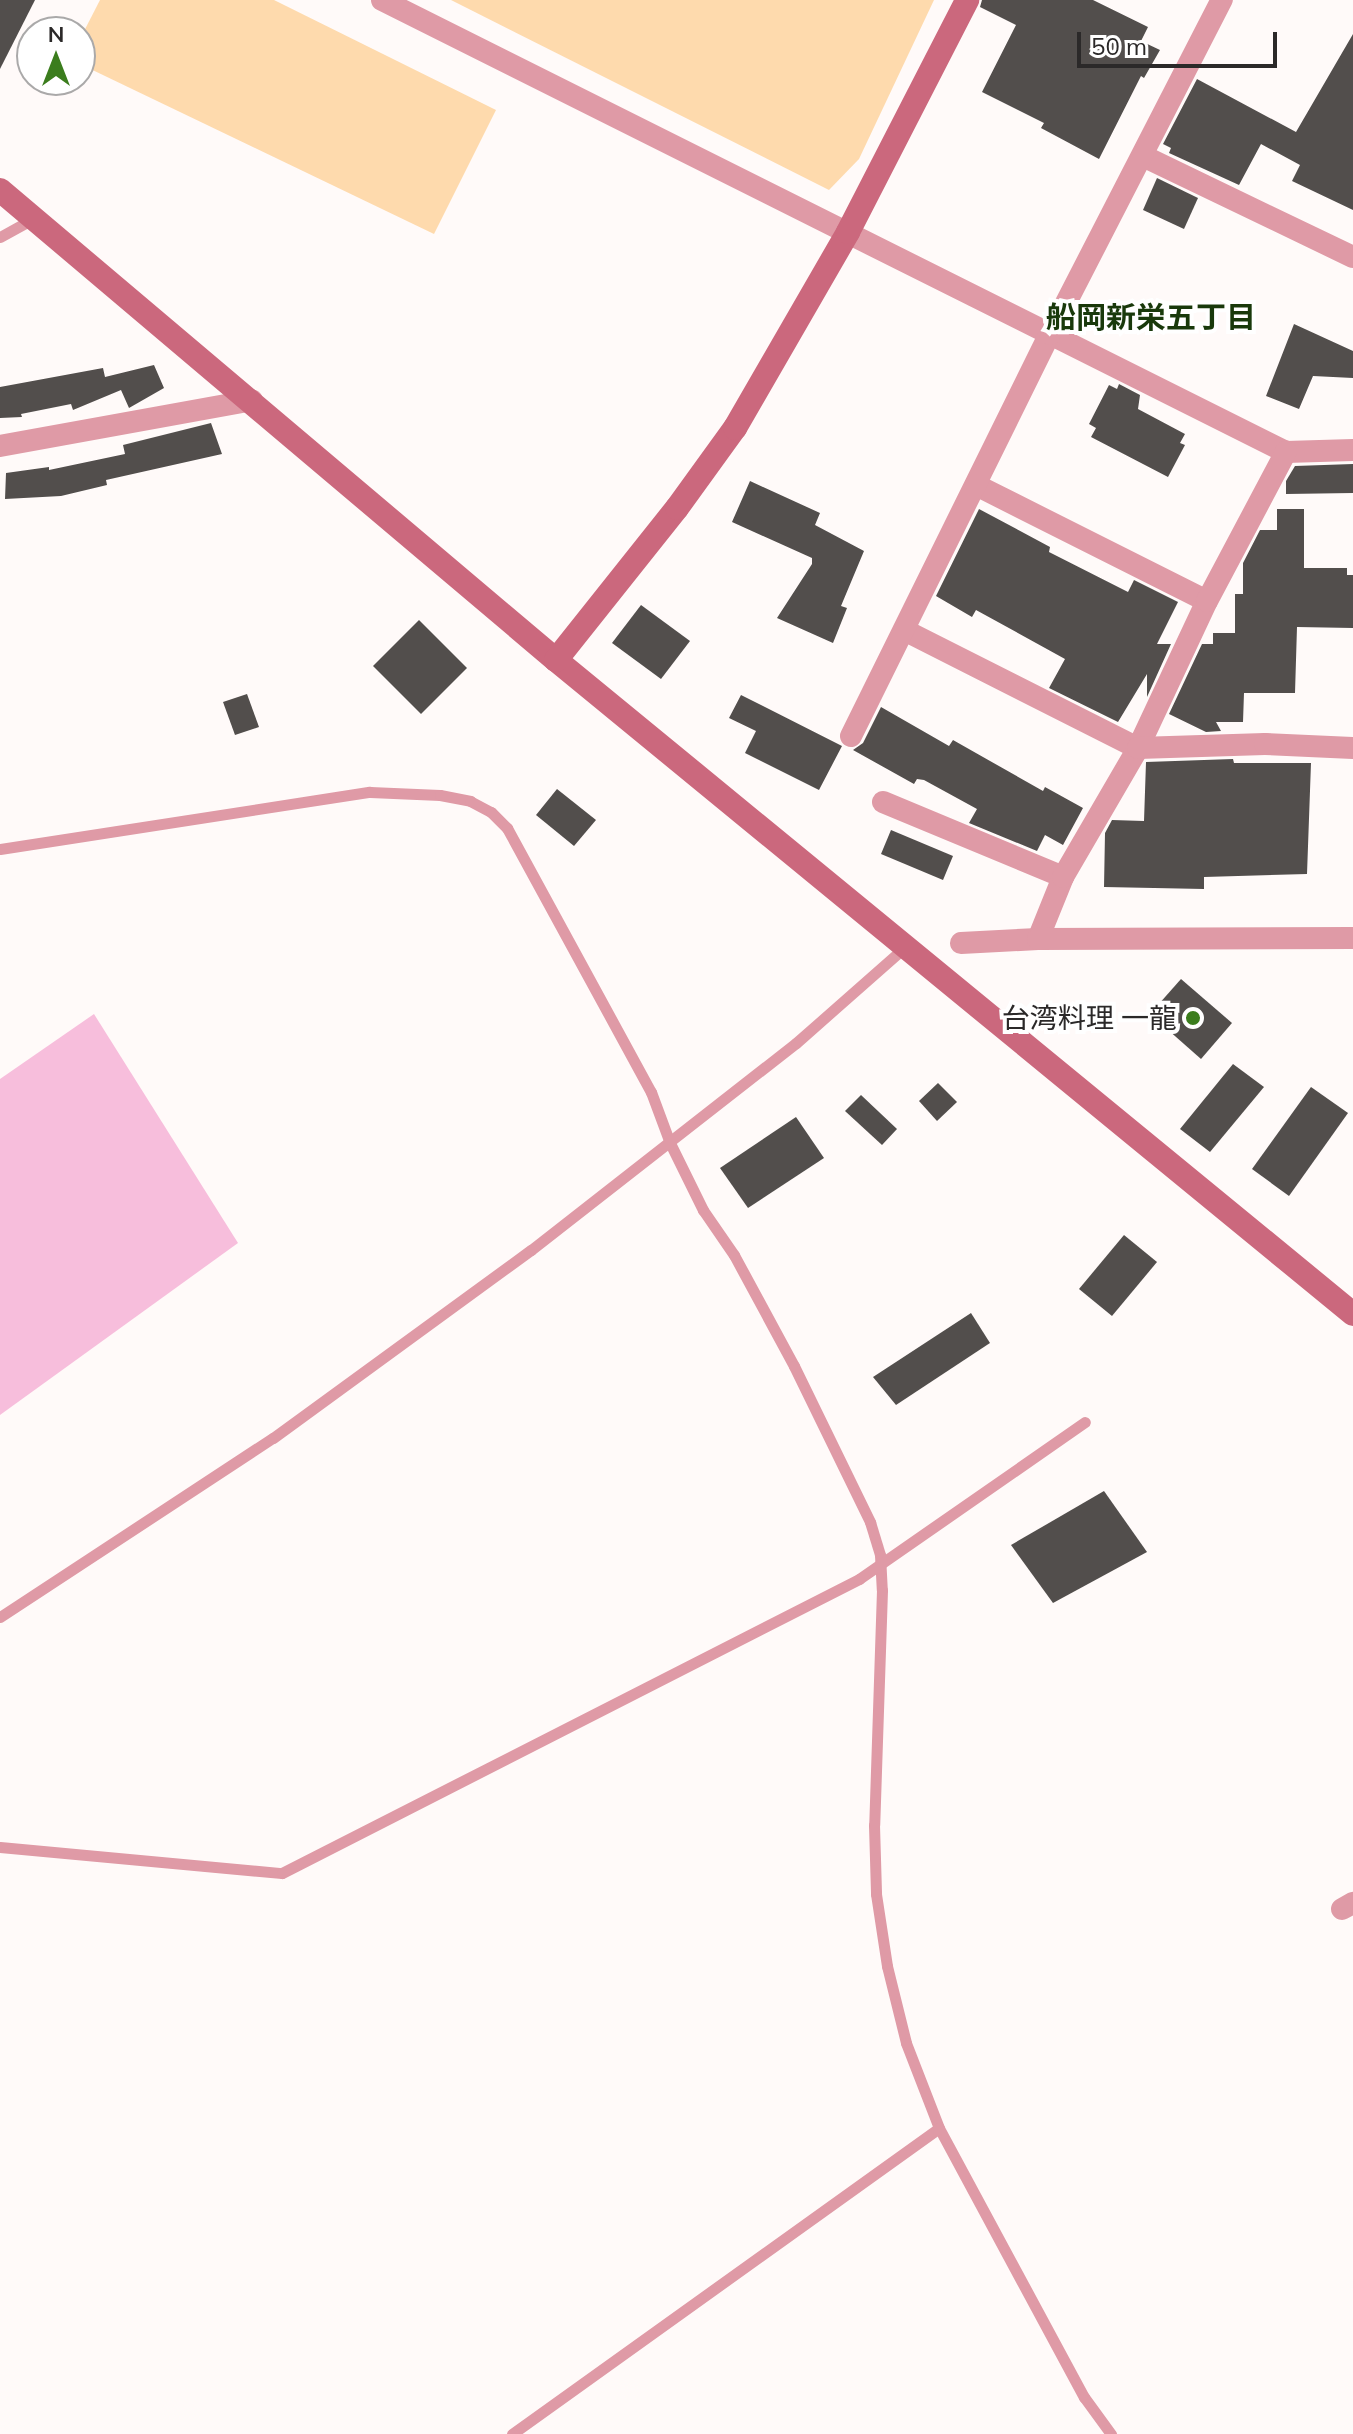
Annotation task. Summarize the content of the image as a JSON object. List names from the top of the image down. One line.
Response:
{"districts":["船岡新栄五丁目"],"places":["台湾料理 一龍"],"scale_bar":"50 m","north":"top"}
